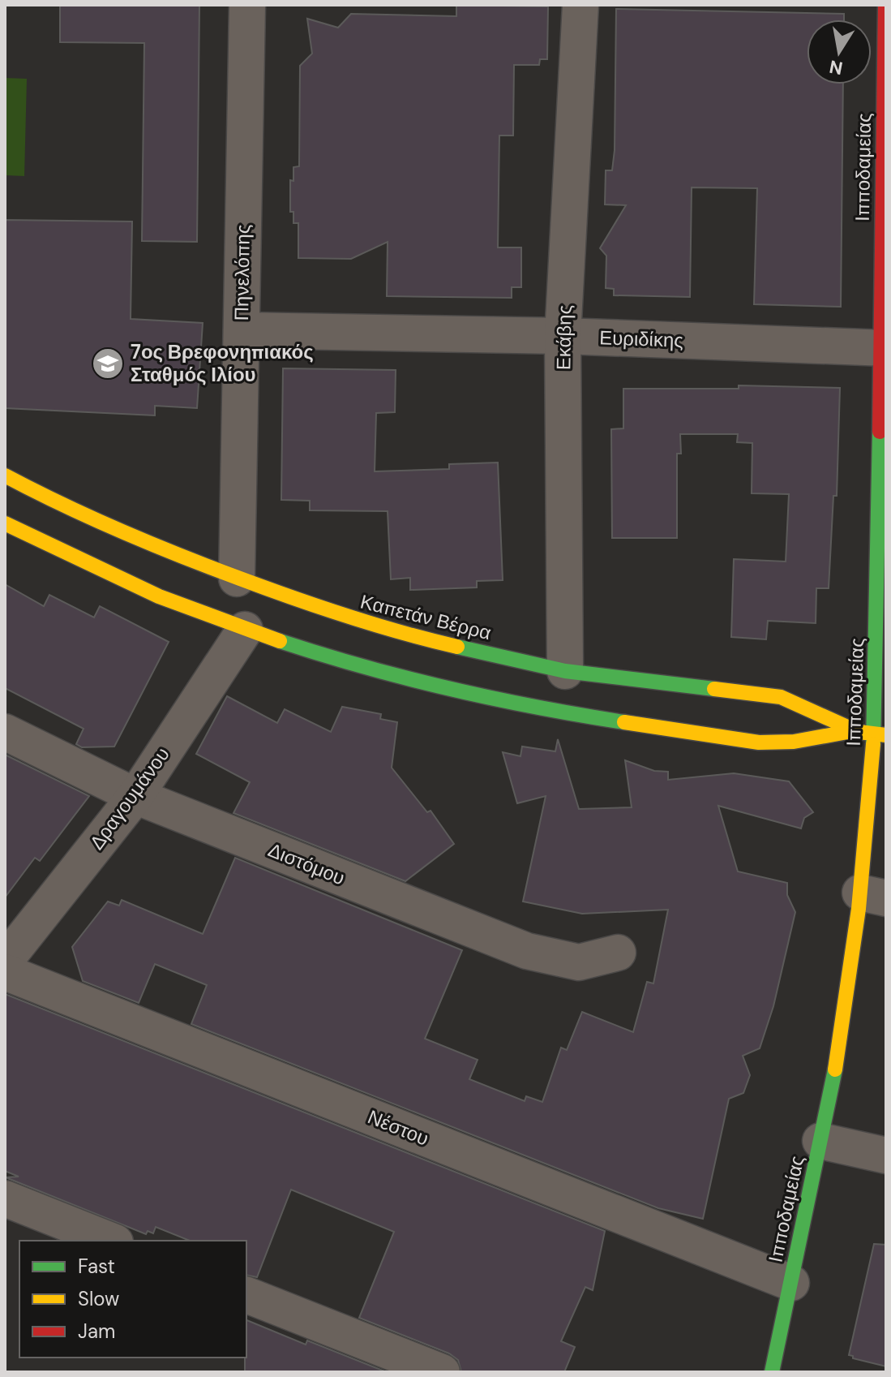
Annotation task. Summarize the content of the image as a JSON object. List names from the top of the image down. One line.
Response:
{"streets":{"street":["Ιπποδαμείας","Πηνελόπης","Εκάβης","Ευριδίκης","Καπετάν Βέρρα","Δραγουμάνου","Διστόμου","Νέστου"]},"crossings":[["Ιπποδαμείας","Ευριδίκης"],["Ιπποδαμείας","Καπετάν Βέρρα"],["Ιπποδαμείας","Νέστου"],["Πηνελόπης","Ευριδίκης"],["Πηνελόπης","Καπετάν Βέρρα"],["Εκάβης","Ευριδίκης"],["Εκάβης","Καπετάν Βέρρα"],["Καπετάν Βέρρα","Δραγουμάνου"],["Δραγουμάνου","Διστόμου"]],"places":{"school or university":["7ος Βρεφονηπιακός Σταθμός Ιλίου"]},"legend":["Fast","Slow","Jam"],"north":"bottom"}
